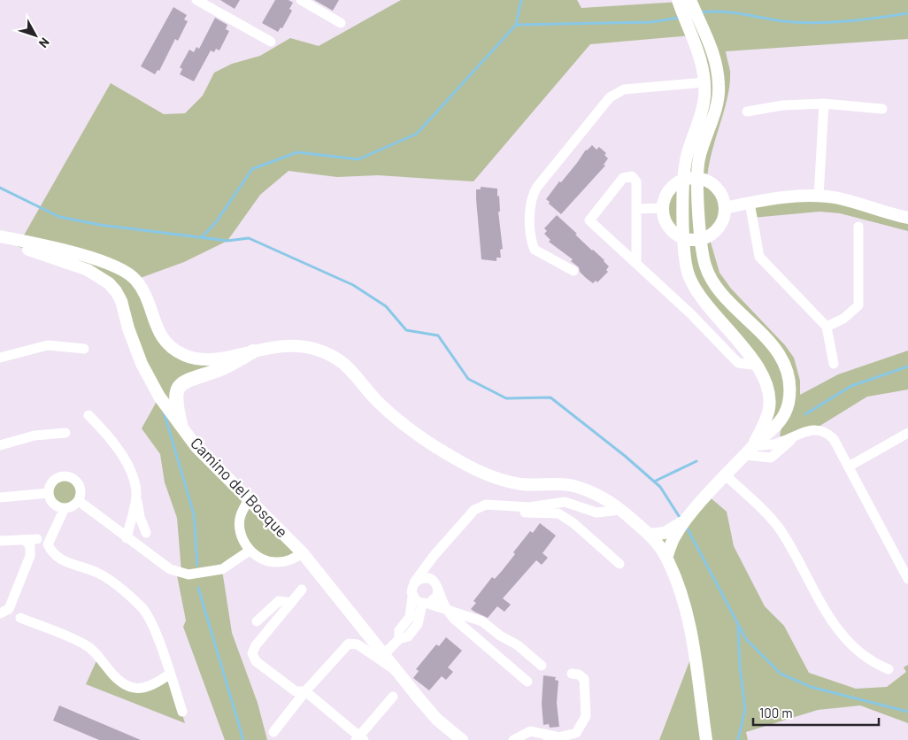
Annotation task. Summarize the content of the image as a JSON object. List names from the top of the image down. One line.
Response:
{"streets":{"street":["Camino del Bosque"]},"scale_bar":"100 m","north":"bottom right"}
